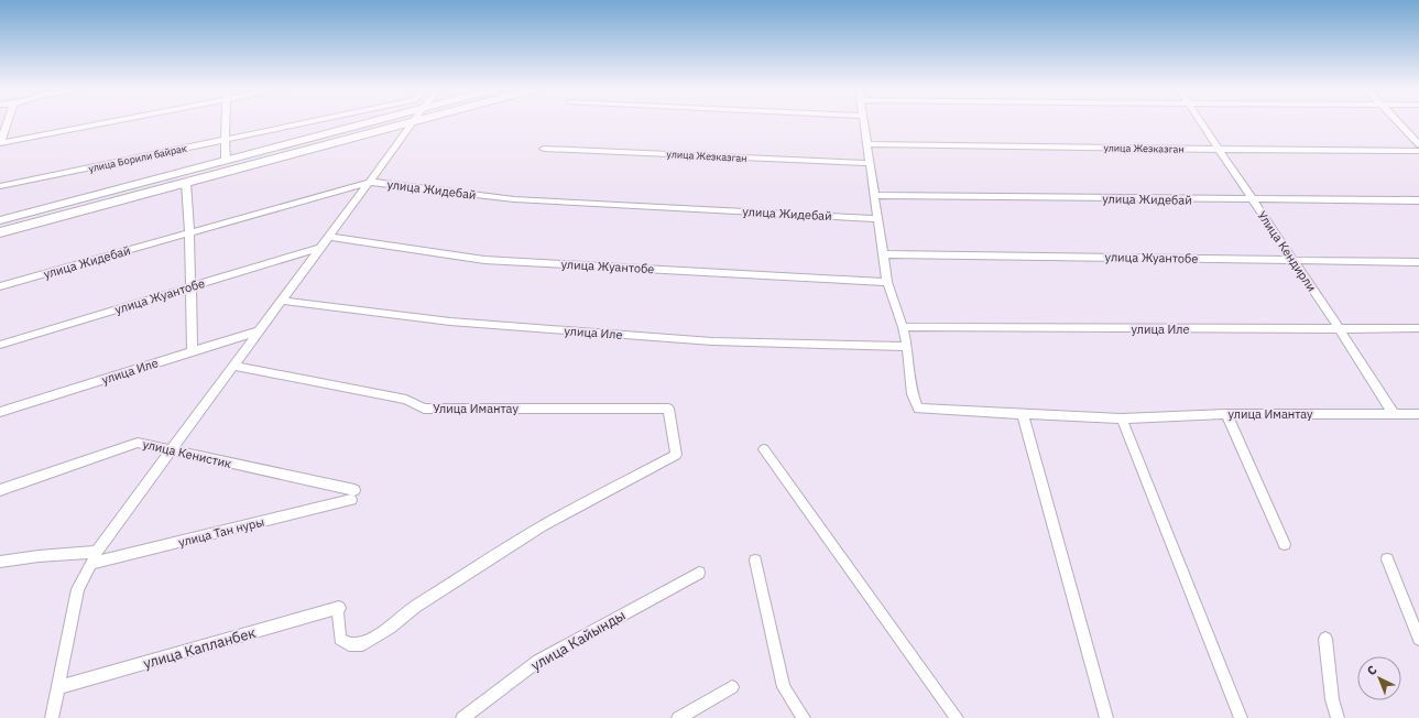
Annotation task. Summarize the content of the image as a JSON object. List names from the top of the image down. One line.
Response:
{"streets":{"street":["улица Жезказган","улица Борили байрак","улица Жидебай","Улица Кендирли","улица Жуантобе","улица Иле","Улица Имантау","улица Имантау","улица Кенистик","улица Тан нуры","улица Кайынды","улица Капланбек"]},"crossings":[["улица Жезказган","Улица Кендирли"],["улица Жидебай","Улица Кендирли"],["Улица Кендирли","улица Жуантобе"],["Улица Кендирли","улица Иле"],["Улица Кендирли","улица Имантау"],["улица Иле","улица Имантау"],["Улица Имантау","улица Капланбек"],["улица Кенистик","улица Тан нуры"]],"north":"top left"}
